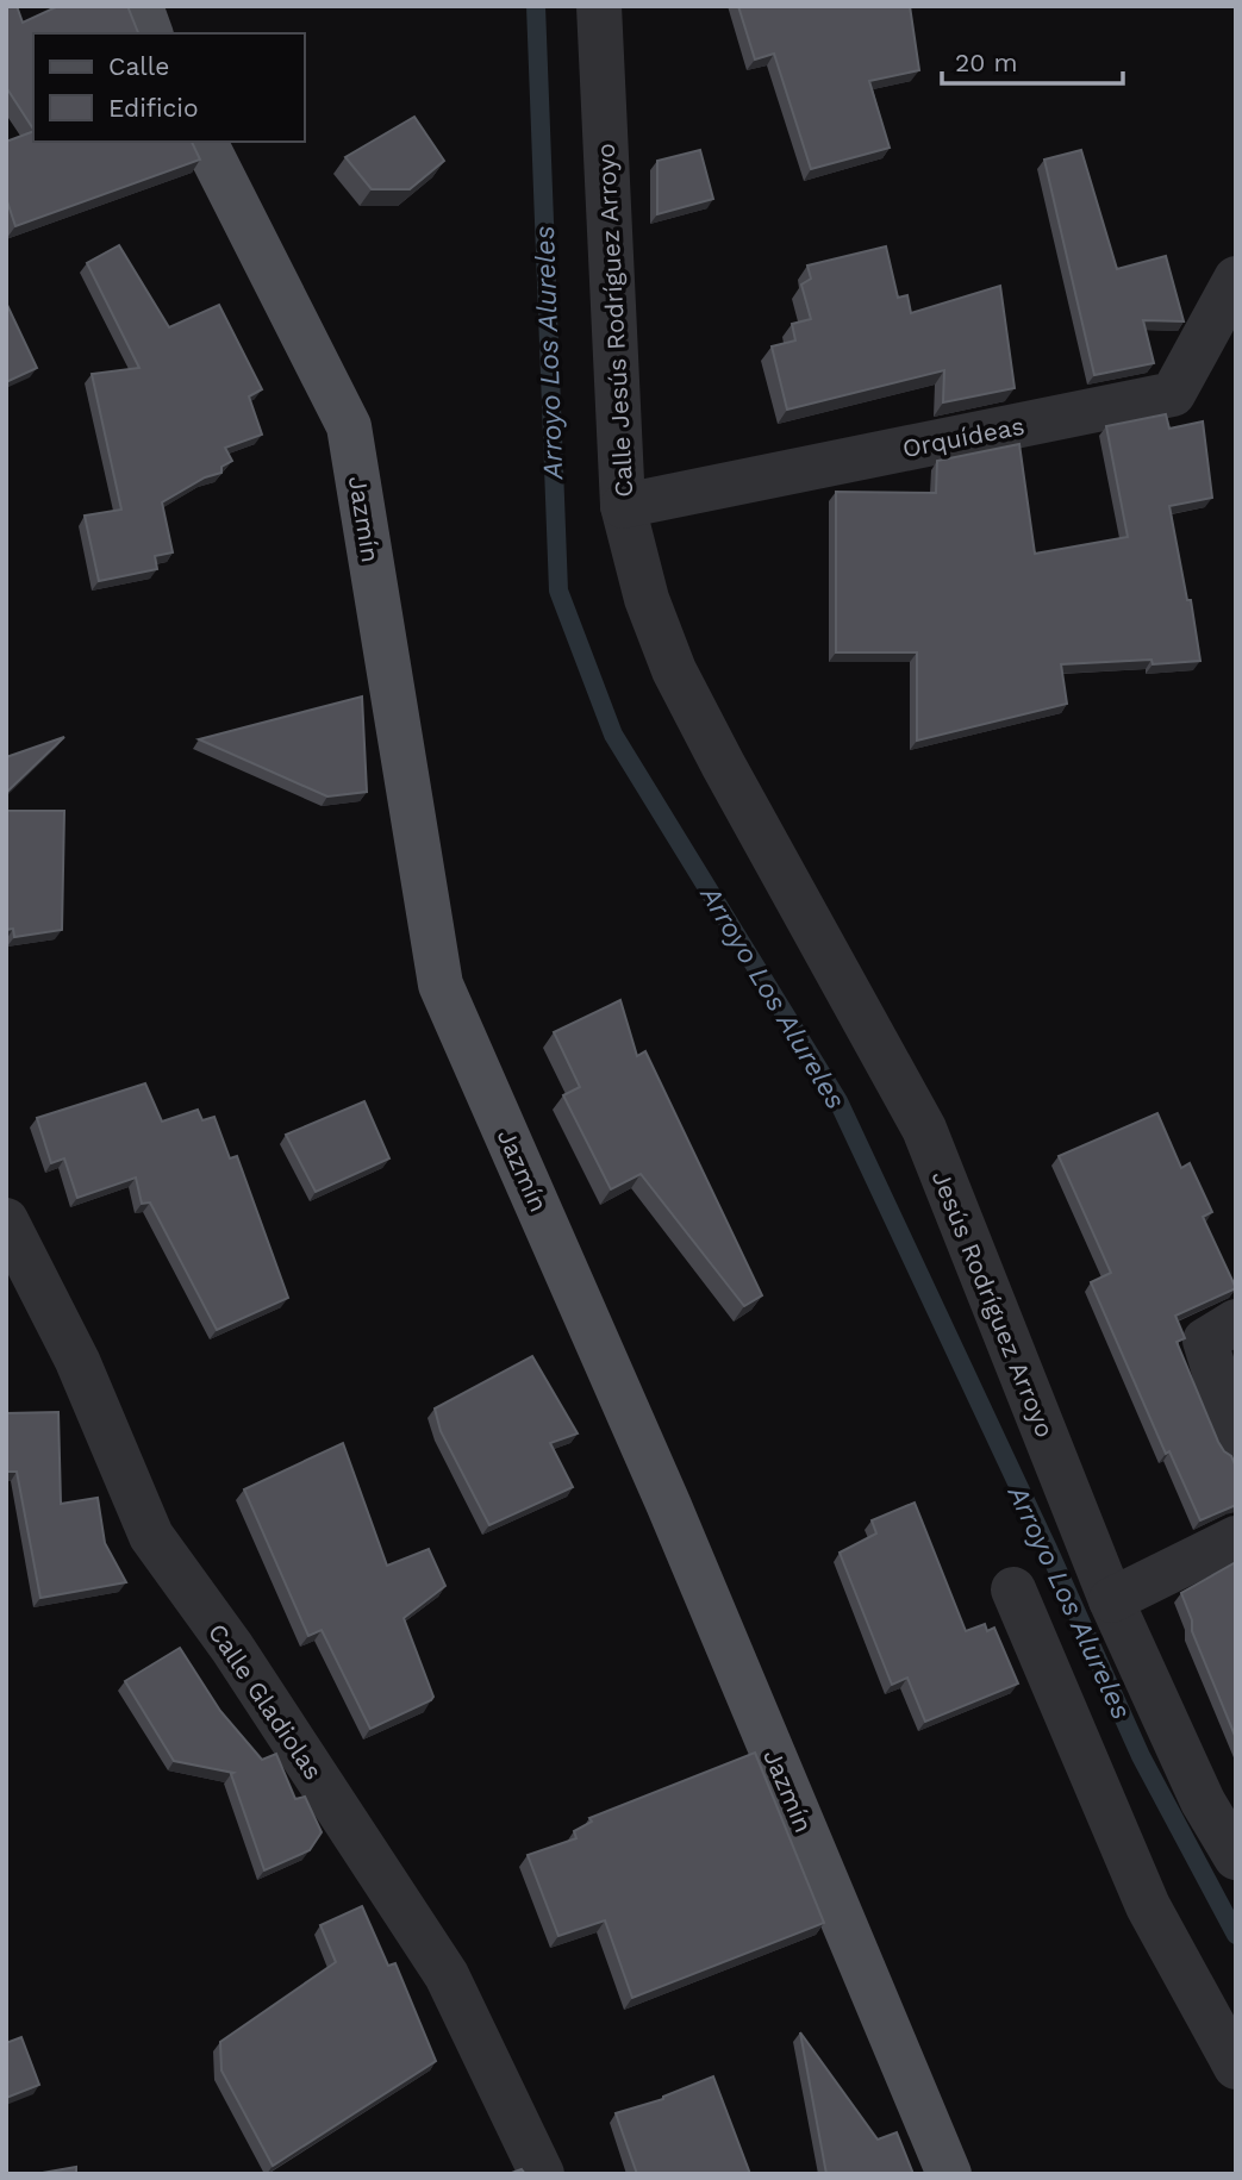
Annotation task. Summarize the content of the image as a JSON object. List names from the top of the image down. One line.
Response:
{"streets":{"main road":["Jazmín"],"street":["Calle Jesús Rodríguez Arroyo","Orquídeas","Jesús Rodríguez Arroyo","Calle Gladiolas"]},"crossings":[["Calle Jesús Rodríguez Arroyo","Orquídeas"],["Calle Jesús Rodríguez Arroyo","Jesús Rodríguez Arroyo"]],"water":["Arroyo Los Alureles"],"legend":["Calle","Edificio"],"scale_bar":"20 m"}
